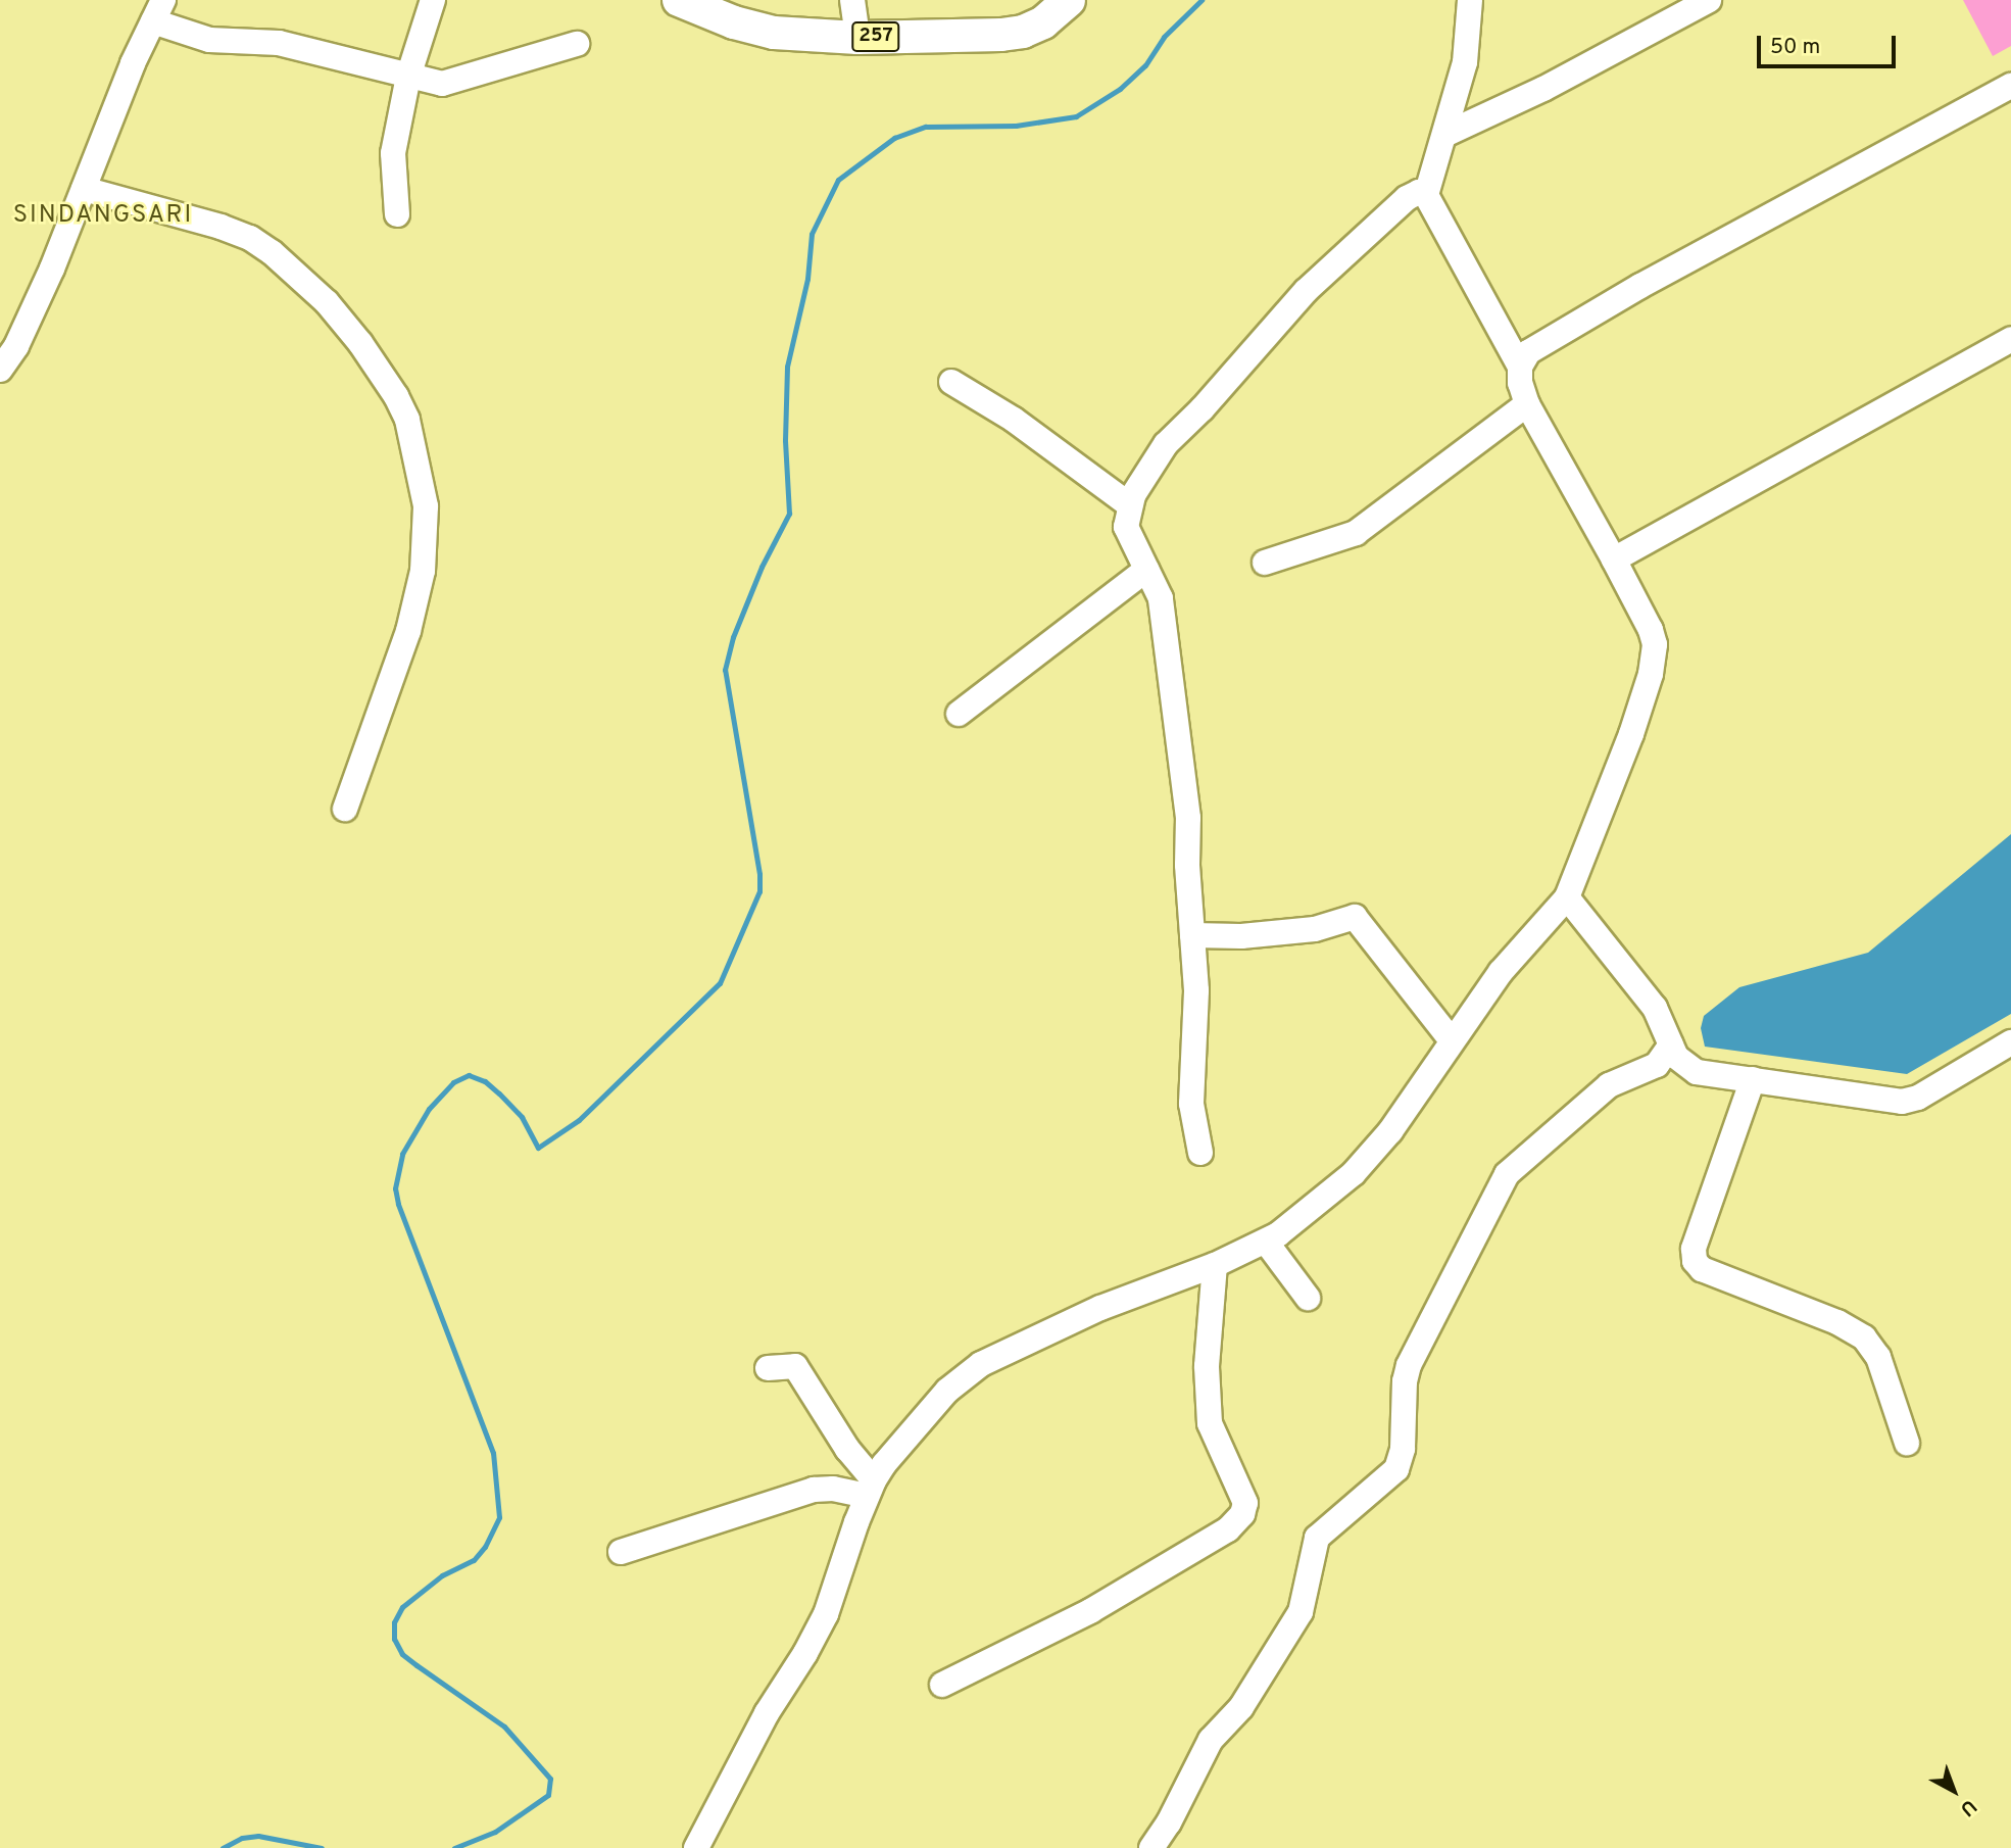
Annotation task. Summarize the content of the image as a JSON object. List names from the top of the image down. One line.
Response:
{"streets":{"main road":["257"]},"districts":["SINDANGSARI"],"scale_bar":"50 m","north":"bottom right"}
